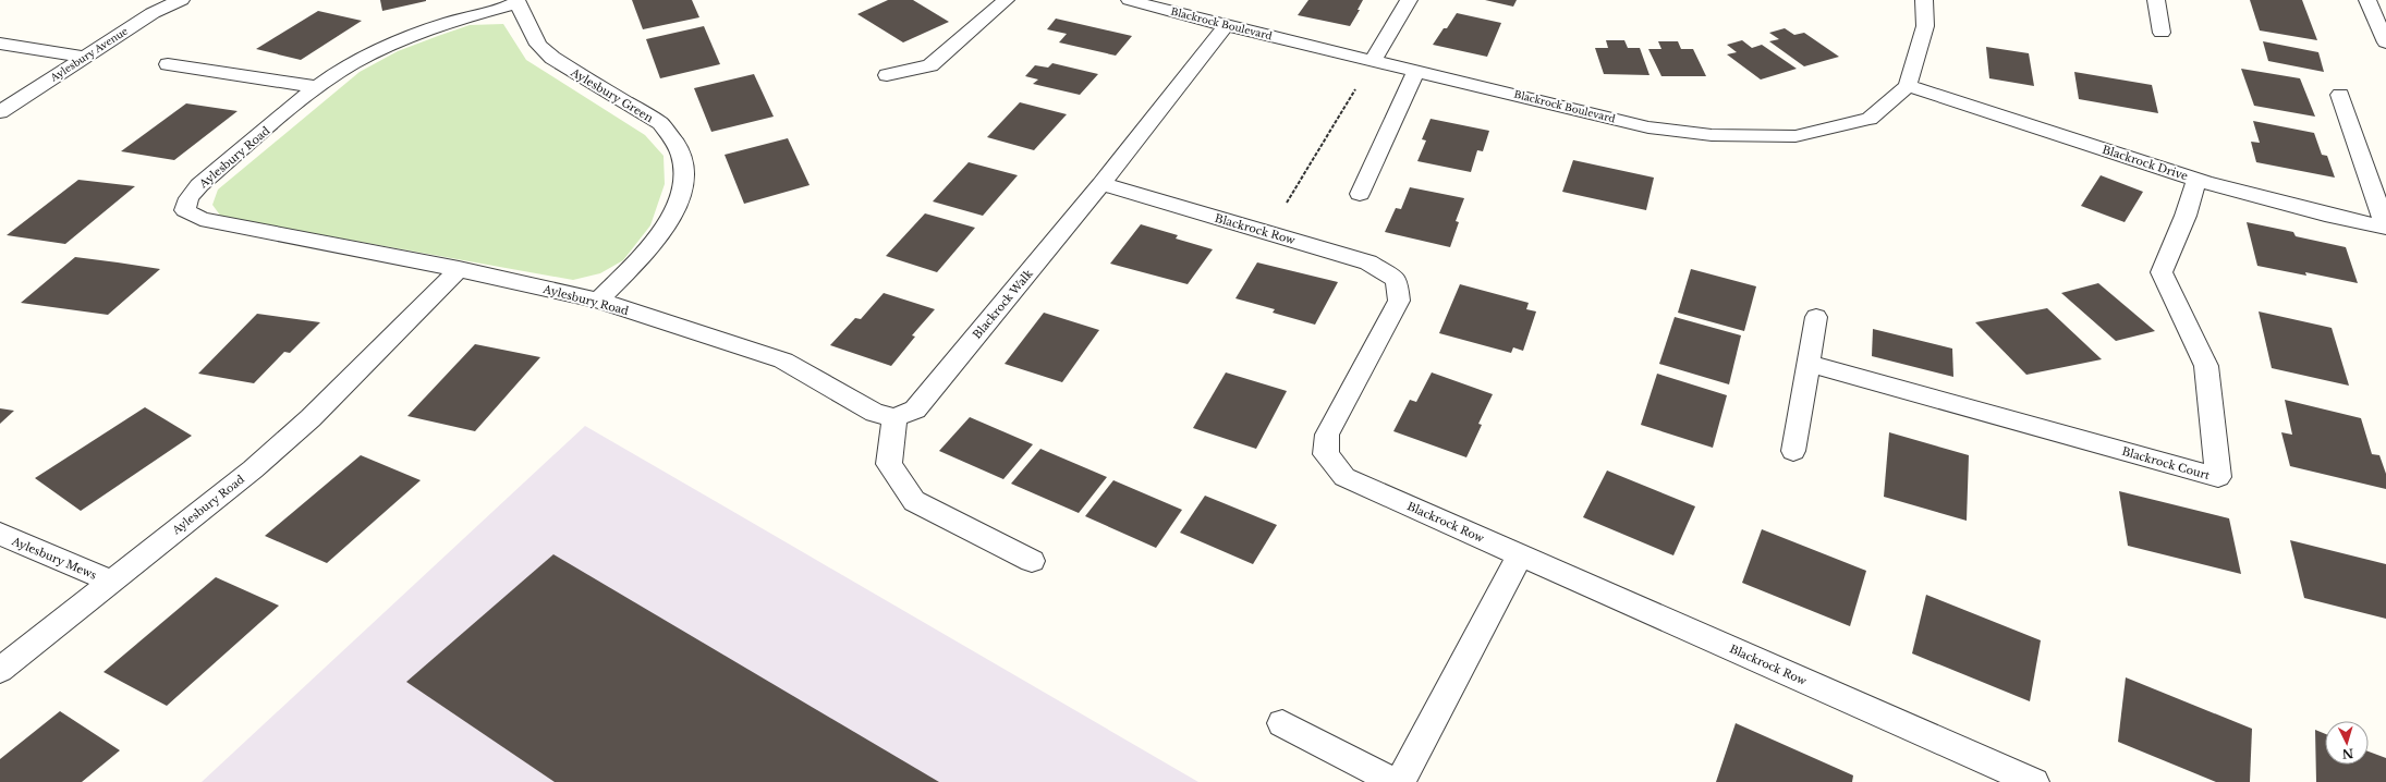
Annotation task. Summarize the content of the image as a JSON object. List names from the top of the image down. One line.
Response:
{"streets":{"street":["Blackrock Boulevard","Aylesbury Avenue","Aylesbury Green","Aylesbury Road","Blackrock Drive","Blackrock Row","Blackrock Walk","Blackrock Court","Aylesbury Mews"]},"crossings":[["Blackrock Boulevard","Blackrock Drive"],["Blackrock Boulevard","Blackrock Walk"],["Aylesbury Green","Aylesbury Road"],["Aylesbury Road","Blackrock Walk"],["Aylesbury Road","Aylesbury Mews"],["Blackrock Drive","Blackrock Court"],["Blackrock Row","Blackrock Walk"]],"north":"bottom"}
